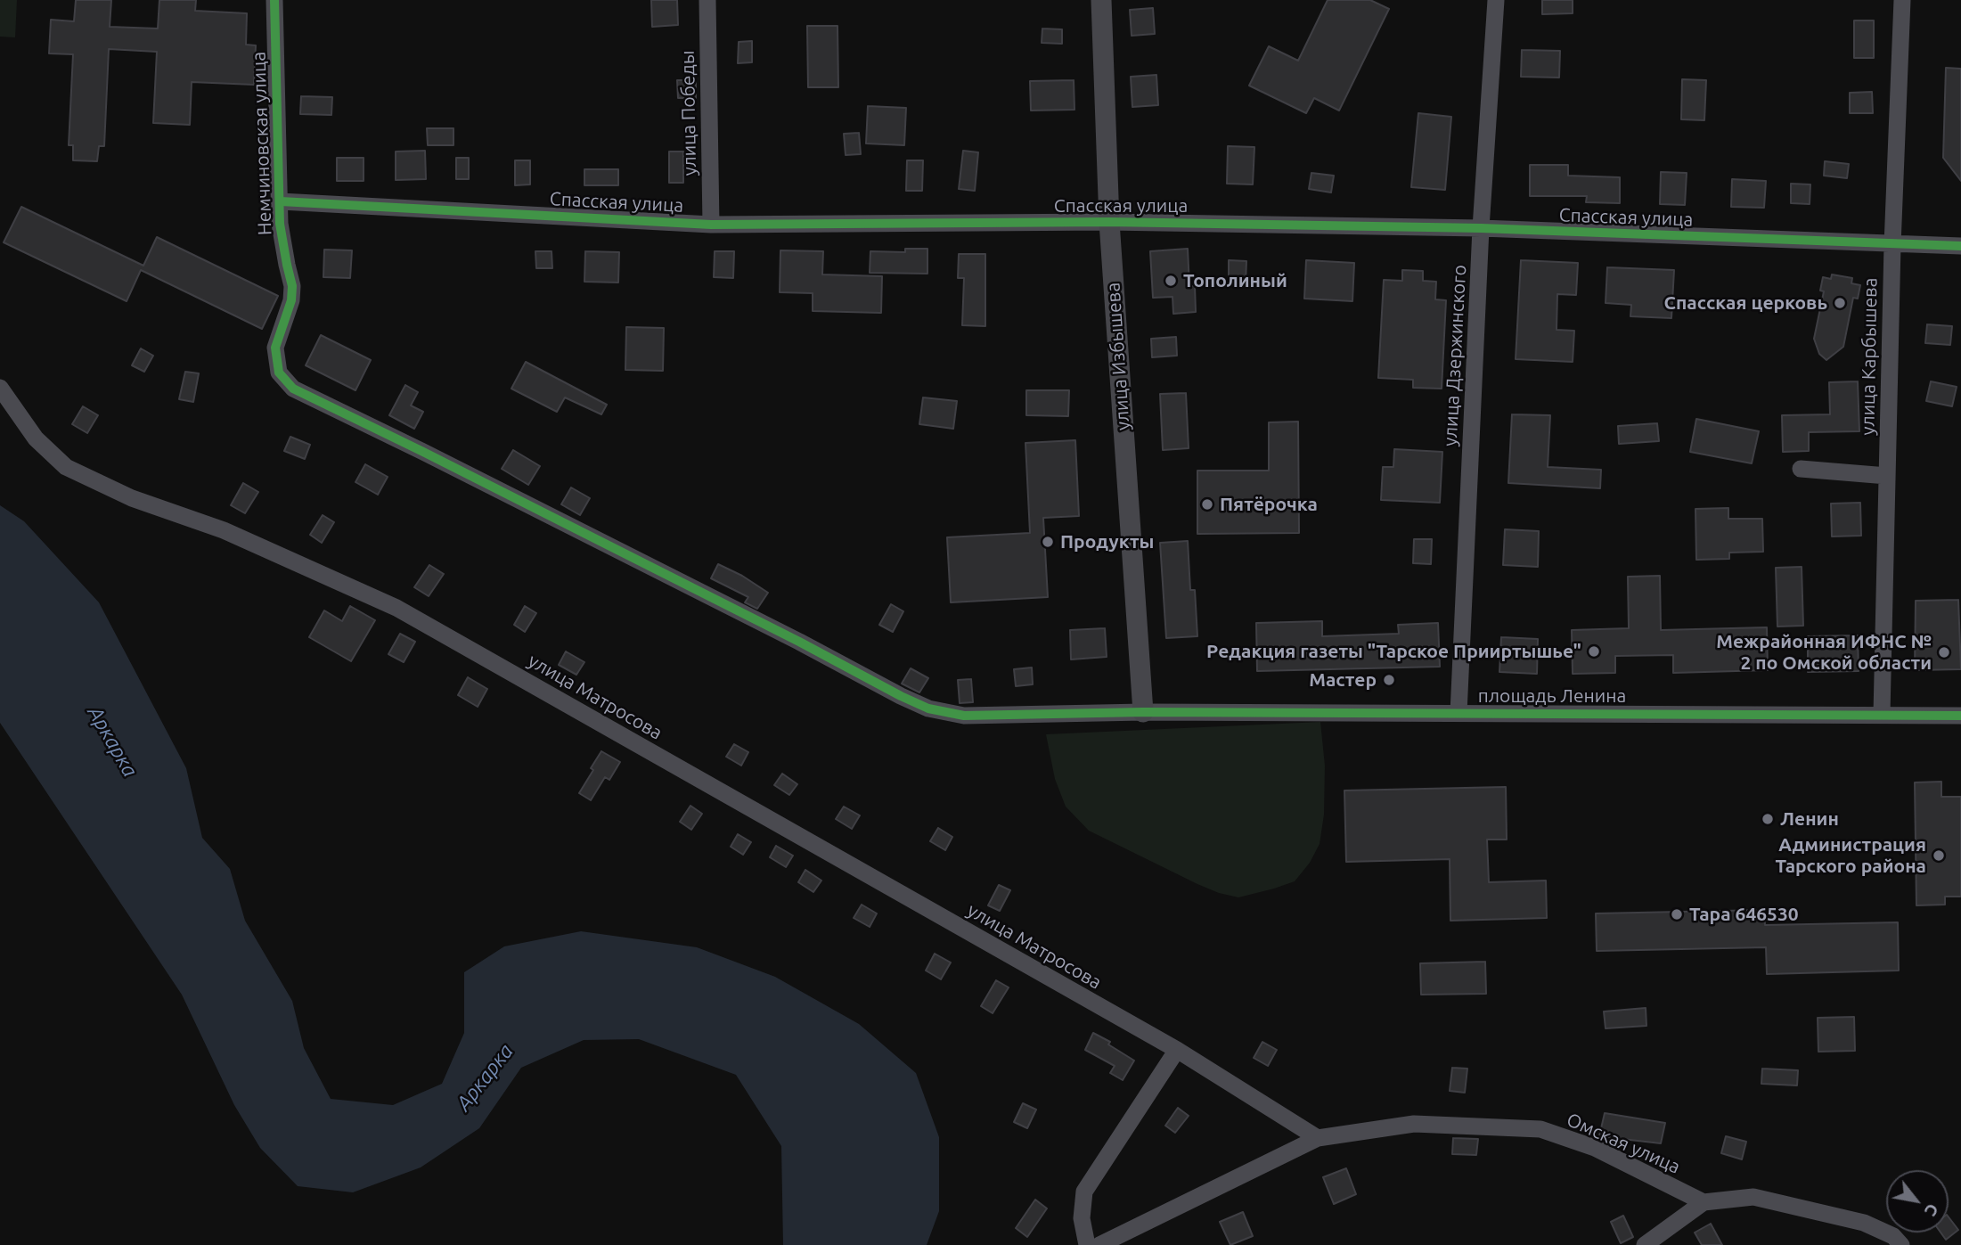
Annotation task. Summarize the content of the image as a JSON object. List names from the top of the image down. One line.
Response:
{"streets":{"main road":["улица Избышева"],"street":["улица Победы","Немчиновская улица","Спасская улица","улица Дзержинского","улица Карбышева","площадь Ленина","улица Матросова","Омская улица"]},"crossings":[["улица Победы","Спасская улица"],["Немчиновская улица","Спасская улица"],["Немчиновская улица","площадь Ленина"],["Спасская улица","улица Дзержинского"],["Спасская улица","улица Избышева"],["Спасская улица","улица Карбышева"],["улица Дзержинского","площадь Ленина"],["улица Избышева","площадь Ленина"],["улица Карбышева","площадь Ленина"]],"water":["Аркарка"],"places":["Тополиный","Спасская церковь","Пятёрочка","Продукты","Редакция газеты \"Тарское Прииртышье\"","Межрайонная ИФНС № 2 по Омской области","Мастер","Ленин","Администрация Тарского района","Тара 646530"],"north":"bottom right"}
